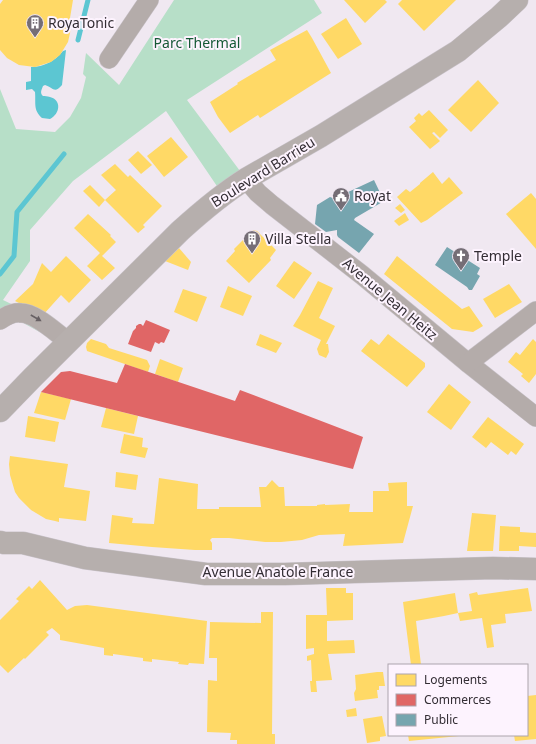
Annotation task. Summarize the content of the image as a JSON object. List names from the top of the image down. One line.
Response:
{"streets":{"main road":["Boulevard Barrieu","Avenue Anatole France"],"street":["Avenue Jean Heitz"]},"crossings":[["Boulevard Barrieu","Avenue Jean Heitz"]],"parks":["Parc Thermal"],"places":{"building":["RoyaTonic","Villa Stella"],"public building":["Royat"],"church":["Temple"]},"legend":["Logements","Commerces","Public"]}
